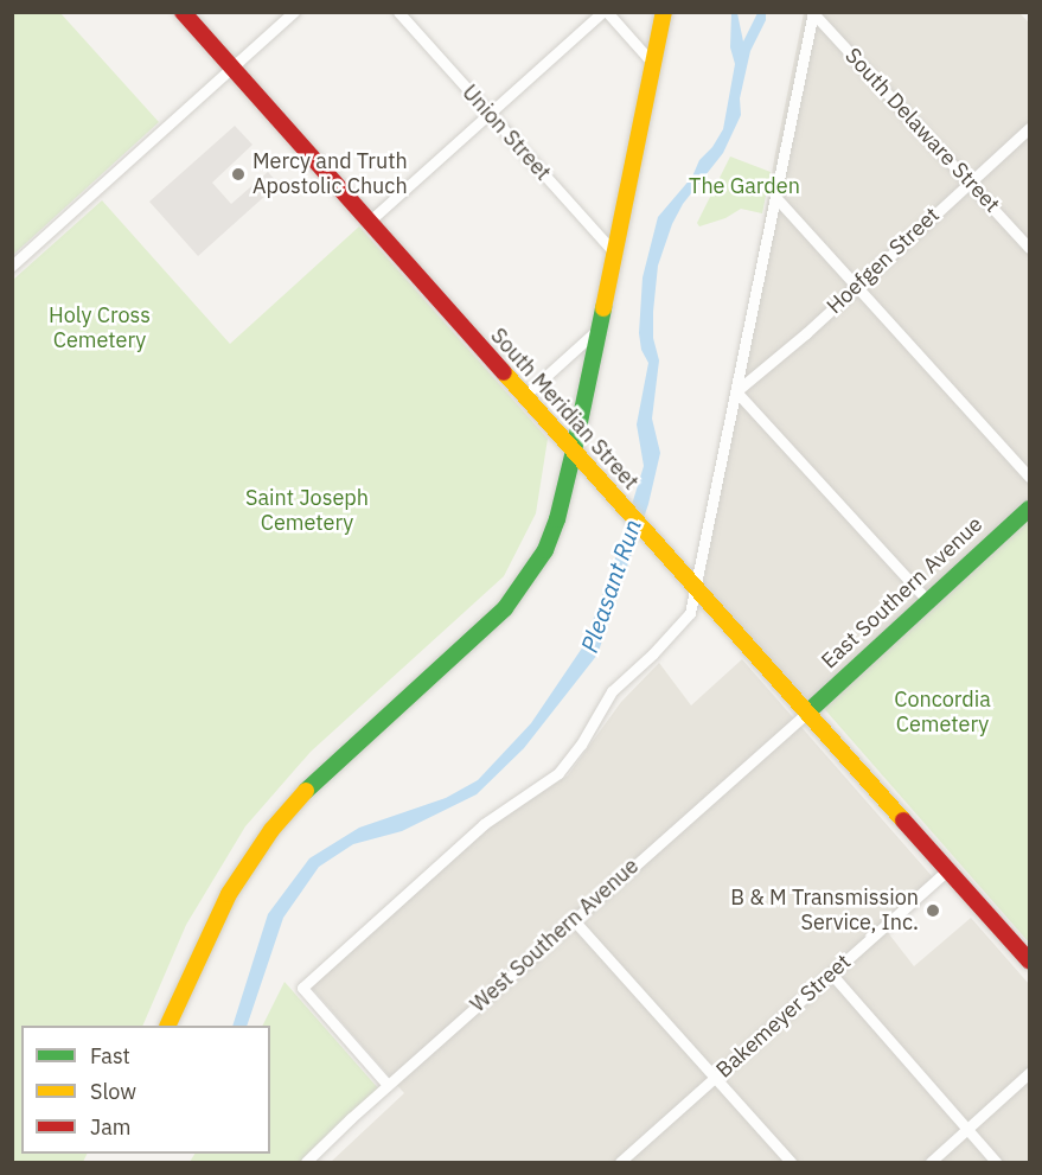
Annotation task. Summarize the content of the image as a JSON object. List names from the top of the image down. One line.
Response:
{"streets":{"street":["South Delaware Street","Union Street","Hoefgen Street","South Meridian Street","East Southern Avenue","West Southern Avenue","Bakemeyer Street"]},"crossings":[["South Delaware Street","Hoefgen Street"],["South Meridian Street","East Southern Avenue"],["South Meridian Street","West Southern Avenue"],["South Meridian Street","Bakemeyer Street"],["East Southern Avenue","West Southern Avenue"]],"water":["Pleasant Run"],"parks":["The Garden","Holy Cross Cemetery","Saint Joseph Cemetery","Concordia Cemetery"],"places":["Mercy and Truth Apostolic Chuch","B & M Transmission Service, Inc."],"legend":["Fast","Slow","Jam"]}
